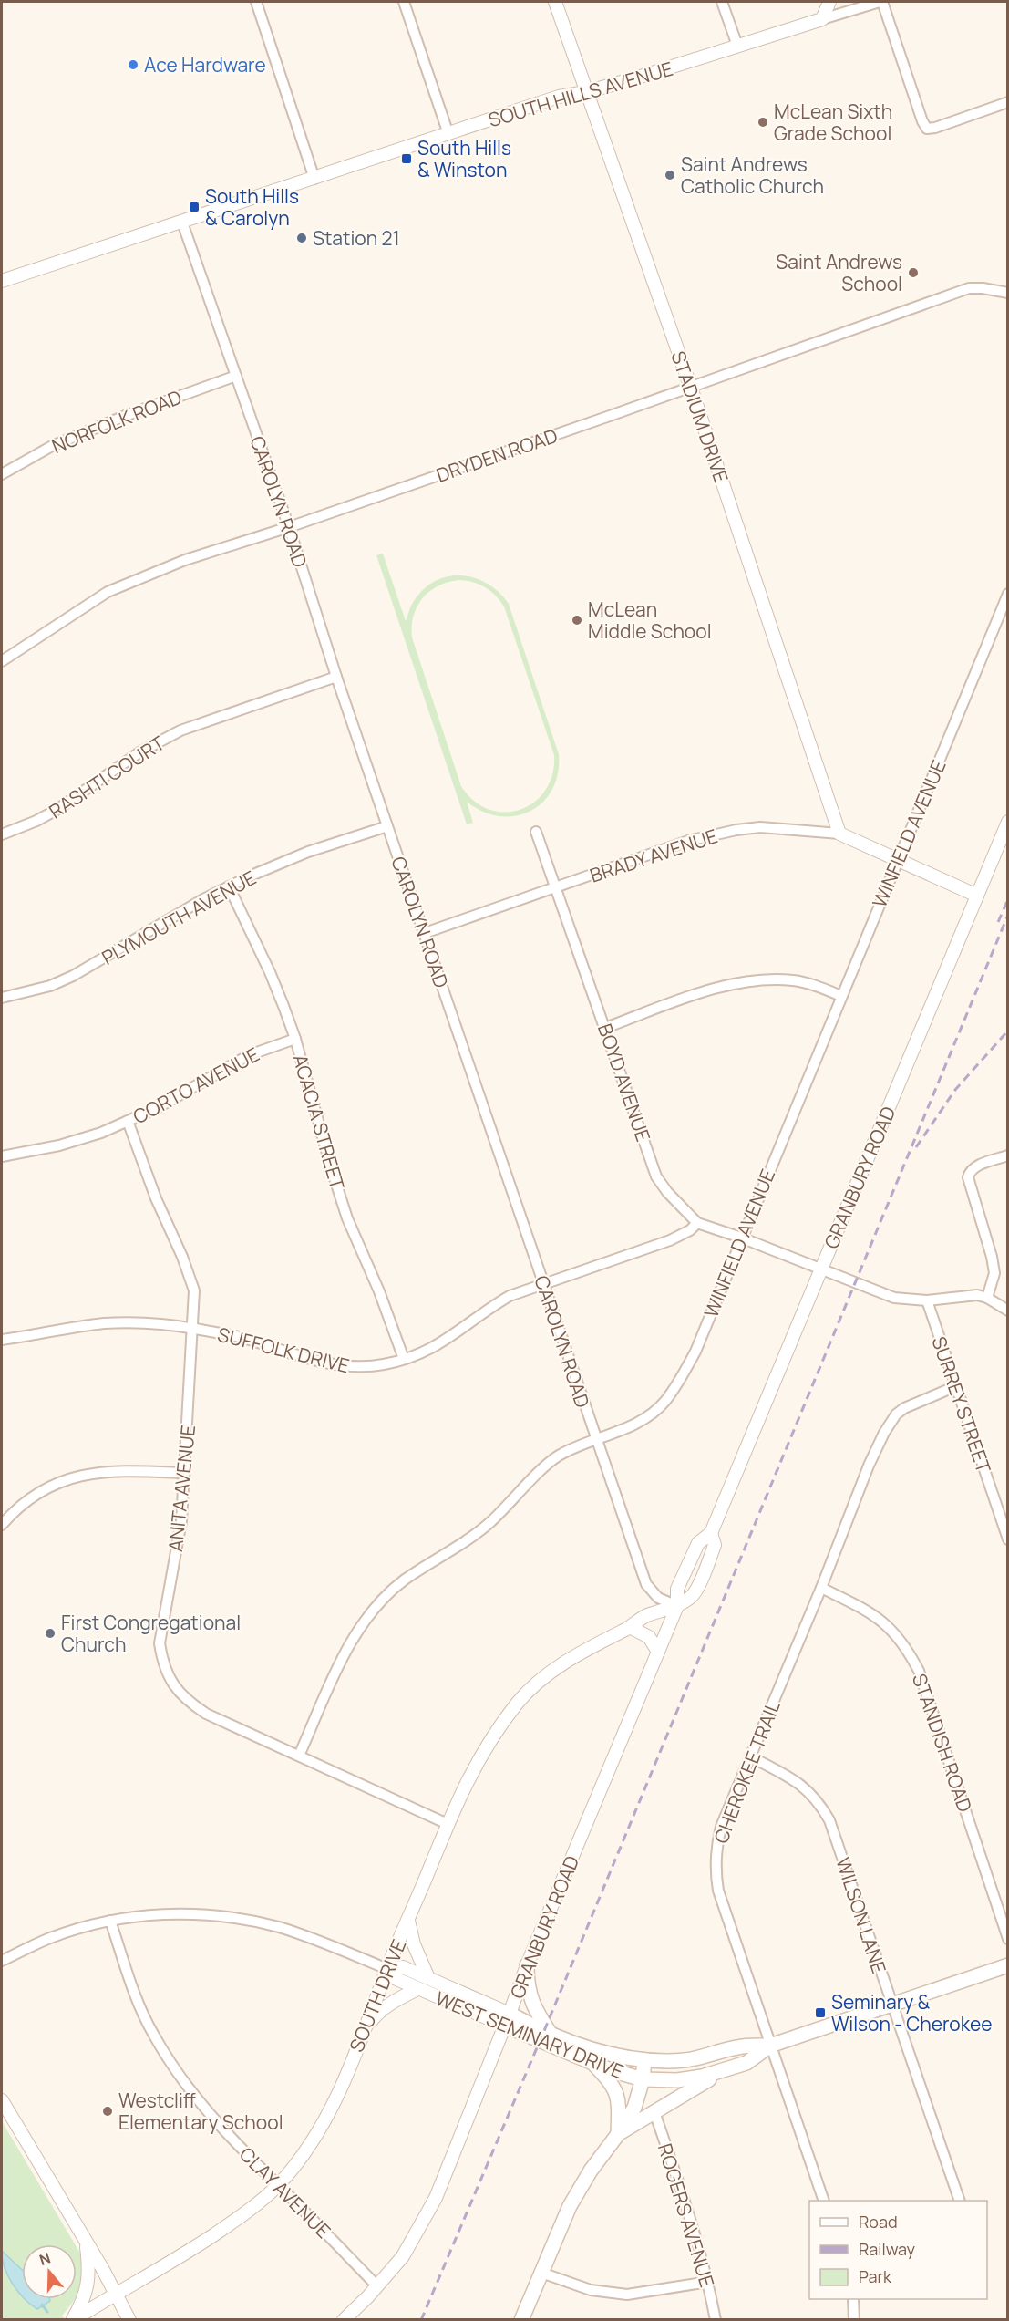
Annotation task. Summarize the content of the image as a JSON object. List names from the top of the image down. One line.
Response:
{"streets":{"main road":["WEST SEMINARY DRIVE"],"street":["SOUTH HILLS AVENUE","STADIUM DRIVE","NORFOLK ROAD","DRYDEN ROAD","CAROLYN ROAD","RASHTI COURT","WINFIELD AVENUE","BRADY AVENUE","PLYMOUTH AVENUE","BOYD AVENUE","CORTO AVENUE","ACACIA STREET","GRANBURY ROAD","SUFFOLK DRIVE","SURREY STREET","ANITA AVENUE","STANDISH ROAD","CHEROKEE TRAIL","WILSON LANE","SOUTH DRIVE","CLAY AVENUE","ROGERS AVENUE"]},"crossings":[["SOUTH HILLS AVENUE","STADIUM DRIVE"],["SOUTH HILLS AVENUE","CAROLYN ROAD"],["STADIUM DRIVE","DRYDEN ROAD"],["STADIUM DRIVE","BRADY AVENUE"],["NORFOLK ROAD","CAROLYN ROAD"],["DRYDEN ROAD","CAROLYN ROAD"],["CAROLYN ROAD","RASHTI COURT"],["CAROLYN ROAD","WINFIELD AVENUE"],["CAROLYN ROAD","BRADY AVENUE"],["CAROLYN ROAD","PLYMOUTH AVENUE"],["CAROLYN ROAD","GRANBURY ROAD"],["CAROLYN ROAD","SUFFOLK DRIVE"],["CAROLYN ROAD","SOUTH DRIVE"],["WINFIELD AVENUE","BRADY AVENUE"],["WINFIELD AVENUE","BOYD AVENUE"],["WINFIELD AVENUE","ANITA AVENUE"],["BRADY AVENUE","BOYD AVENUE"],["BRADY AVENUE","GRANBURY ROAD"],["PLYMOUTH AVENUE","ACACIA STREET"],["BOYD AVENUE","SUFFOLK DRIVE"],["CORTO AVENUE","ACACIA STREET"],["CORTO AVENUE","ANITA AVENUE"],["ACACIA STREET","SUFFOLK DRIVE"],["GRANBURY ROAD","SOUTH DRIVE"],["GRANBURY ROAD","WEST SEMINARY DRIVE"],["GRANBURY ROAD","CLAY AVENUE"],["SUFFOLK DRIVE","ANITA AVENUE"],["SURREY STREET","CHEROKEE TRAIL"],["ANITA AVENUE","SOUTH DRIVE"],["STANDISH ROAD","CHEROKEE TRAIL"],["CHEROKEE TRAIL","WILSON LANE"],["CHEROKEE TRAIL","WEST SEMINARY DRIVE"],["WILSON LANE","WEST SEMINARY DRIVE"],["SOUTH DRIVE","WEST SEMINARY DRIVE"],["SOUTH DRIVE","CLAY AVENUE"],["WEST SEMINARY DRIVE","CLAY AVENUE"]],"places":{"other":["Ace Hardware","McLean Sixth Grade School","Saint Andrews Catholic Church","Station 21","Saint Andrews School","McLean Middle School","First Congregational Church","Westcliff Elementary School"],"transit":["South Hills & Winston","South Hills & Carolyn","Seminary & Wilson - Cherokee"]},"legend":["Road","Railway","Park"],"north":"top"}
